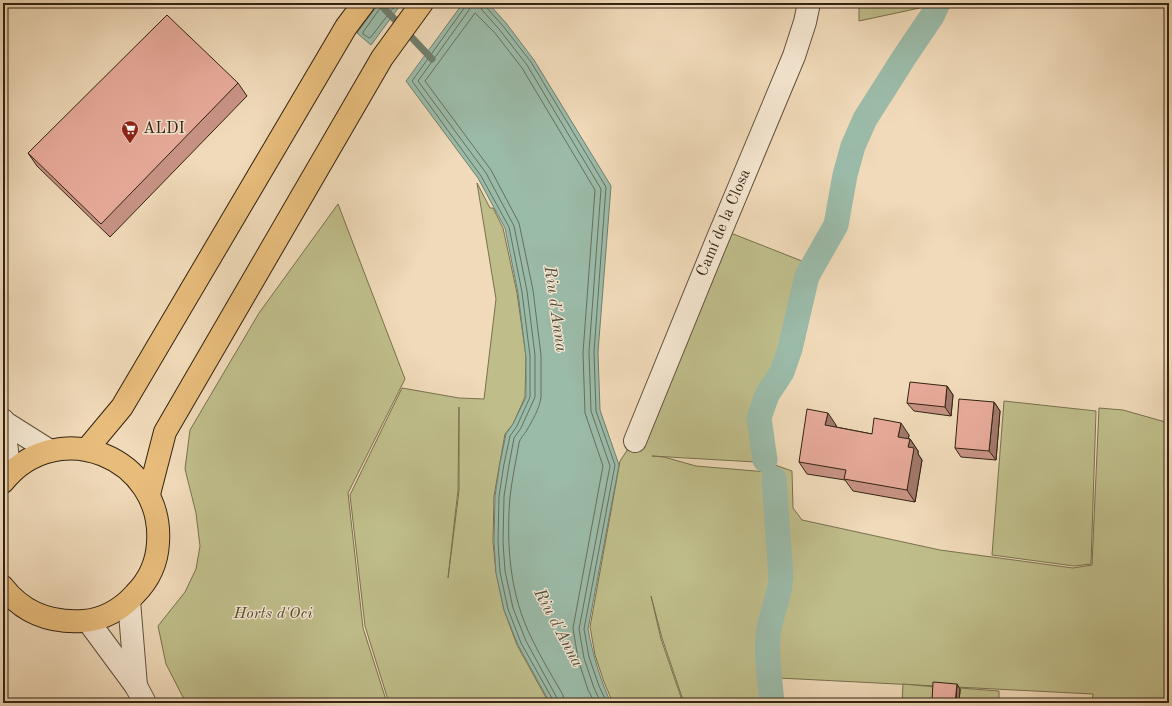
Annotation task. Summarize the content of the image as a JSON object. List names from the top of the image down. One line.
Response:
{"streets":{"street":["Camí de la Closa"]},"water":["Riu d'Anna"],"parks":["Horts d'Oci"],"places":{"supermarket":["ALDI"]}}
